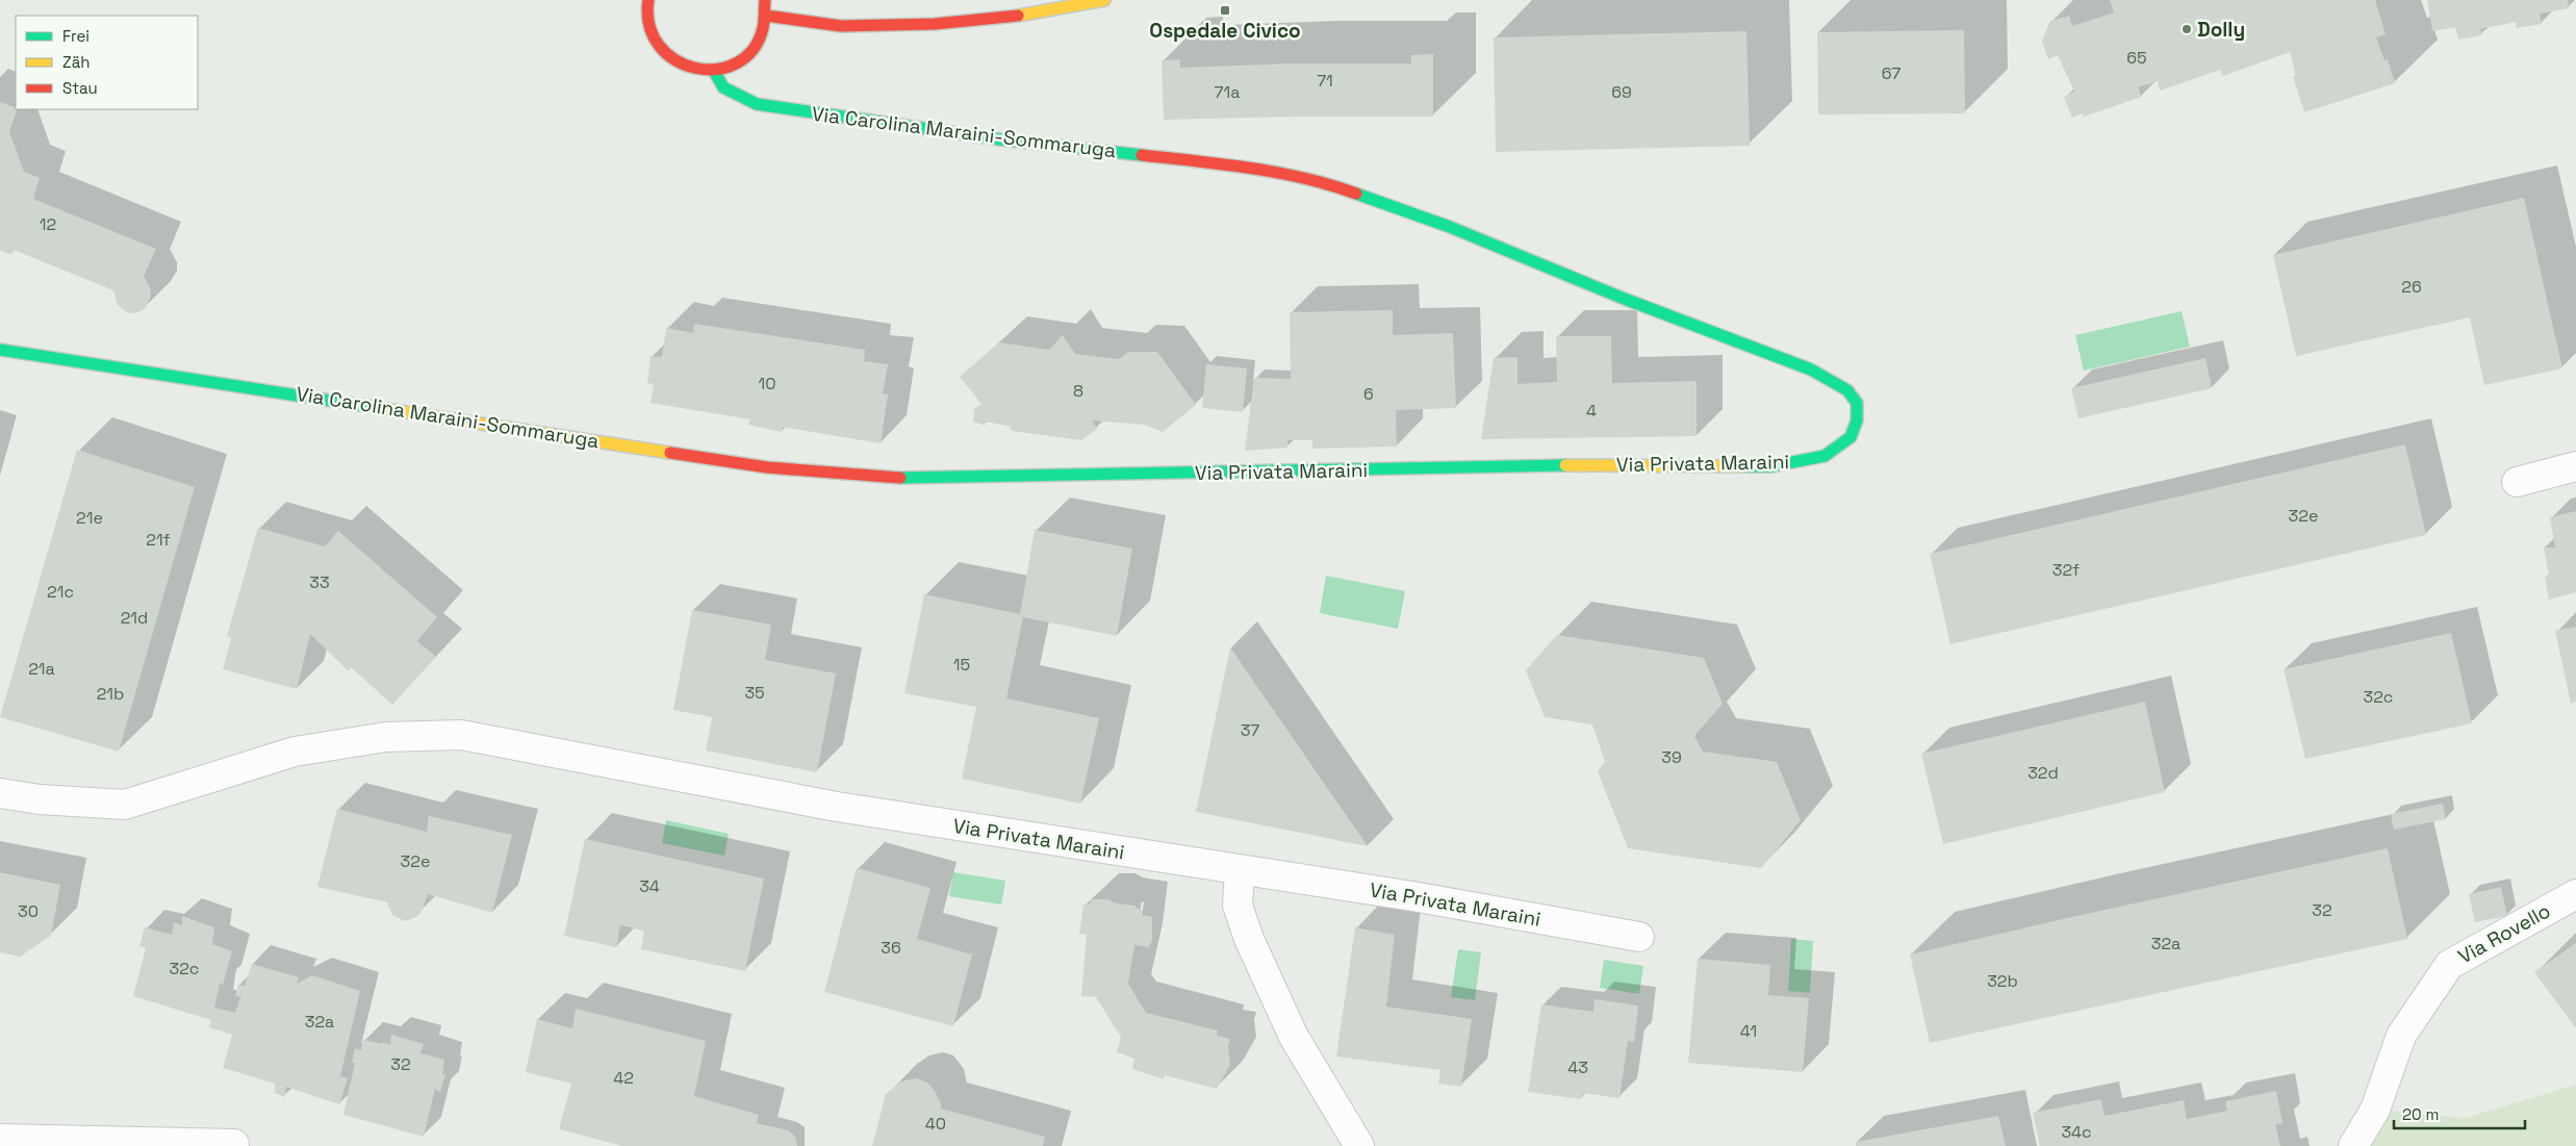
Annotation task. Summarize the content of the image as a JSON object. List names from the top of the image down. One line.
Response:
{"streets":{"street":["Via Carolina Maraini-Sommaruga","Via Privata Maraini","Via Rovello"]},"crossings":[["Via Carolina Maraini-Sommaruga","Via Privata Maraini"]],"places":{"transit":["Ospedale Civico"],"other":["Dolly"]},"house_numbers":["65","67","71","71a","69","12","26","10","8","6","4","32e","21e","21f","32f","33","21c","21d","15","21a","35","21b","32c","37","39","32d","32e","34","32","30","32a","36","32c","32b","32a","41","32","43","42","40","34c"],"legend":["Frei","Zäh","Stau"],"scale_bar":"20 m"}
